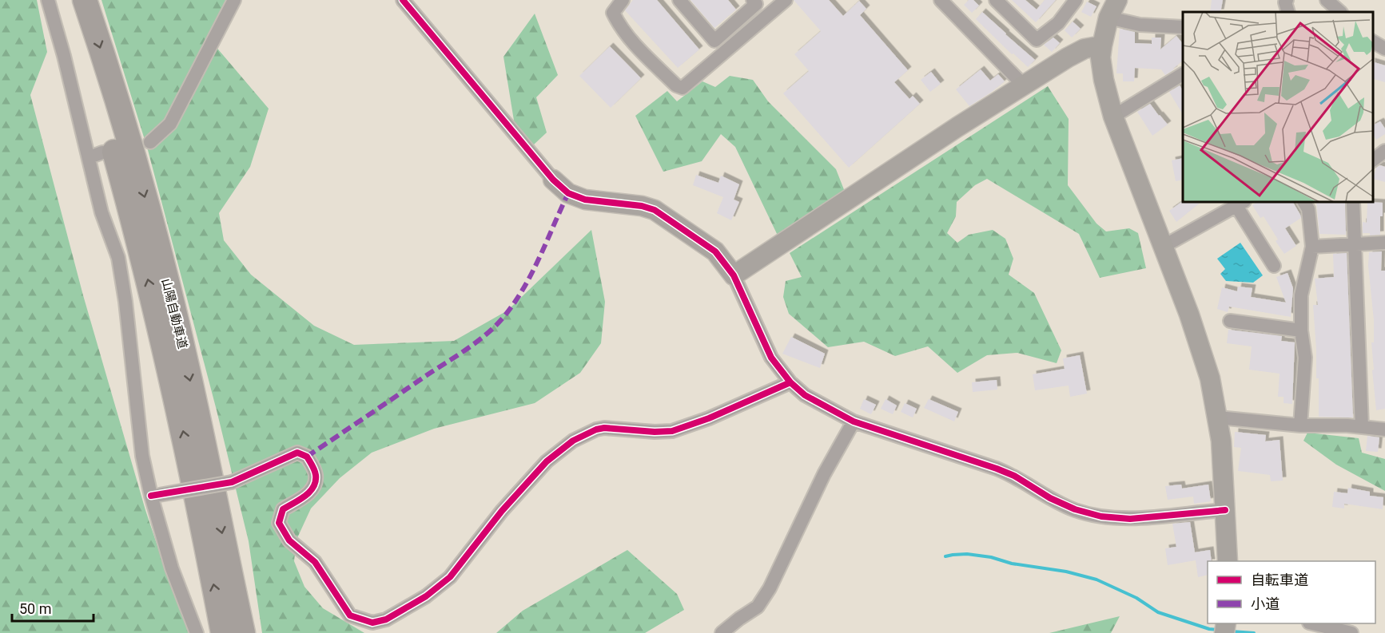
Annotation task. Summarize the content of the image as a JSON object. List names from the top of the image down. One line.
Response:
{"streets":{"highway":["山陽自動車道"]},"legend":["自転車道","小道"],"scale_bar":"50 m"}
